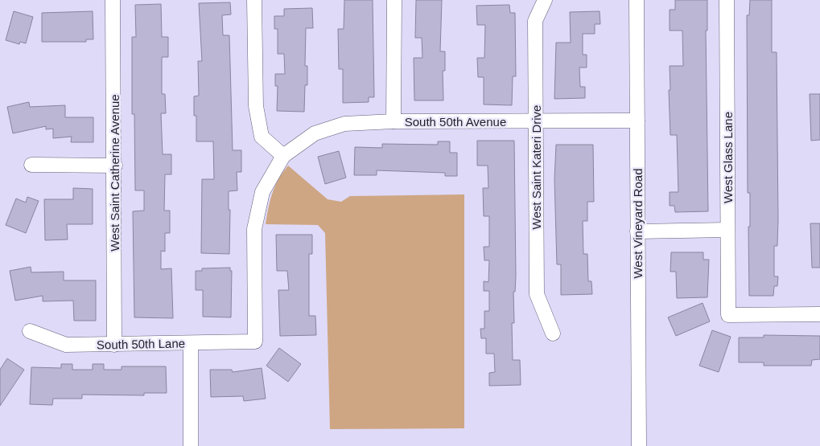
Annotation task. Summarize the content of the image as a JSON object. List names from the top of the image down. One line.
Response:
{"streets":{"street":["South 50th Avenue","West Glass Lane","West Saint Kateri Drive","West Saint Catherine Avenue","West Vineyard Road","South 50th Lane"]},"crossings":[["South 50th Avenue","West Saint Kateri Drive"],["South 50th Avenue","West Vineyard Road"],["South 50th Avenue","South 50th Lane"],["West Saint Catherine Avenue","South 50th Lane"]]}
